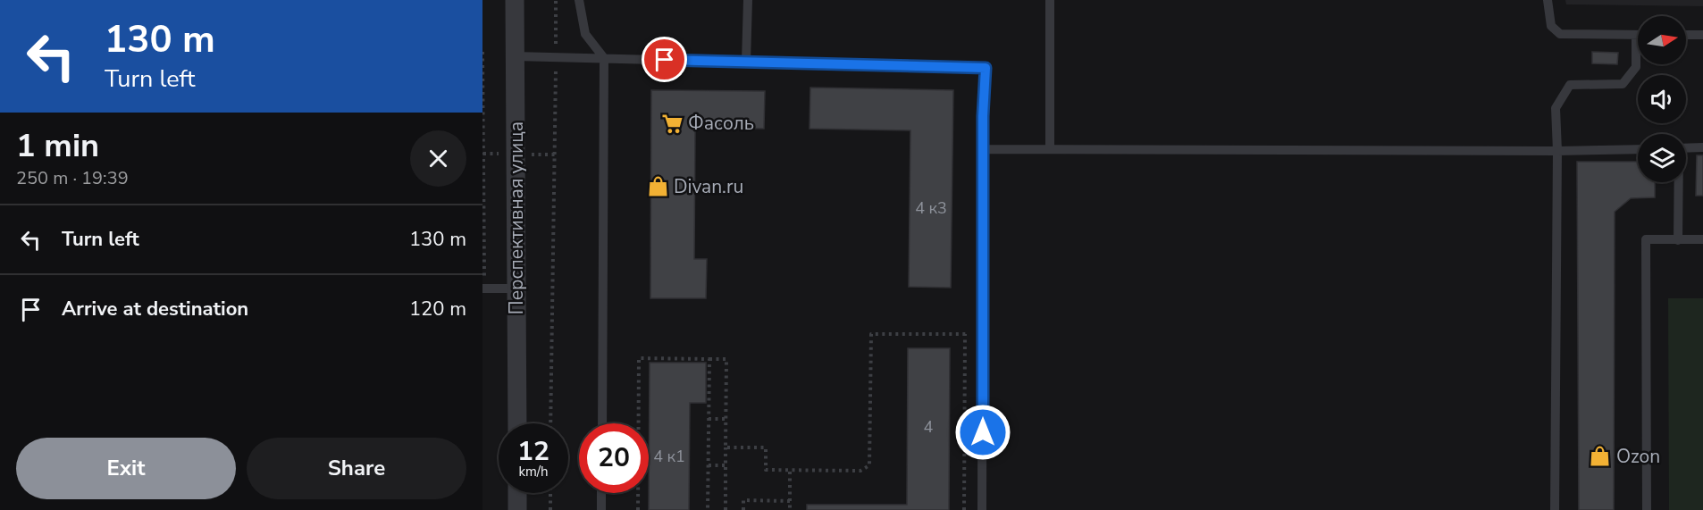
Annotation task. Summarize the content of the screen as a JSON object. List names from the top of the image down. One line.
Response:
{"streets":{"street":["Перспективная улица"]},"places":{"supermarket":["Фасоль"],"shop":["Divan.ru","Ozon"]},"house_numbers":["4 к3","4","4 к1"],"north":"right","page":{"turn":["130 m","Turn left"],"heading":["1 min","250 m · 19:39"],"list":[{"name":"Turn left","value":"130 m"},{"name":"Arrive at destination","value":"120 m"}],"speed":"12 km/h","limit":"20","buttons":["Exit","Share"]}}
